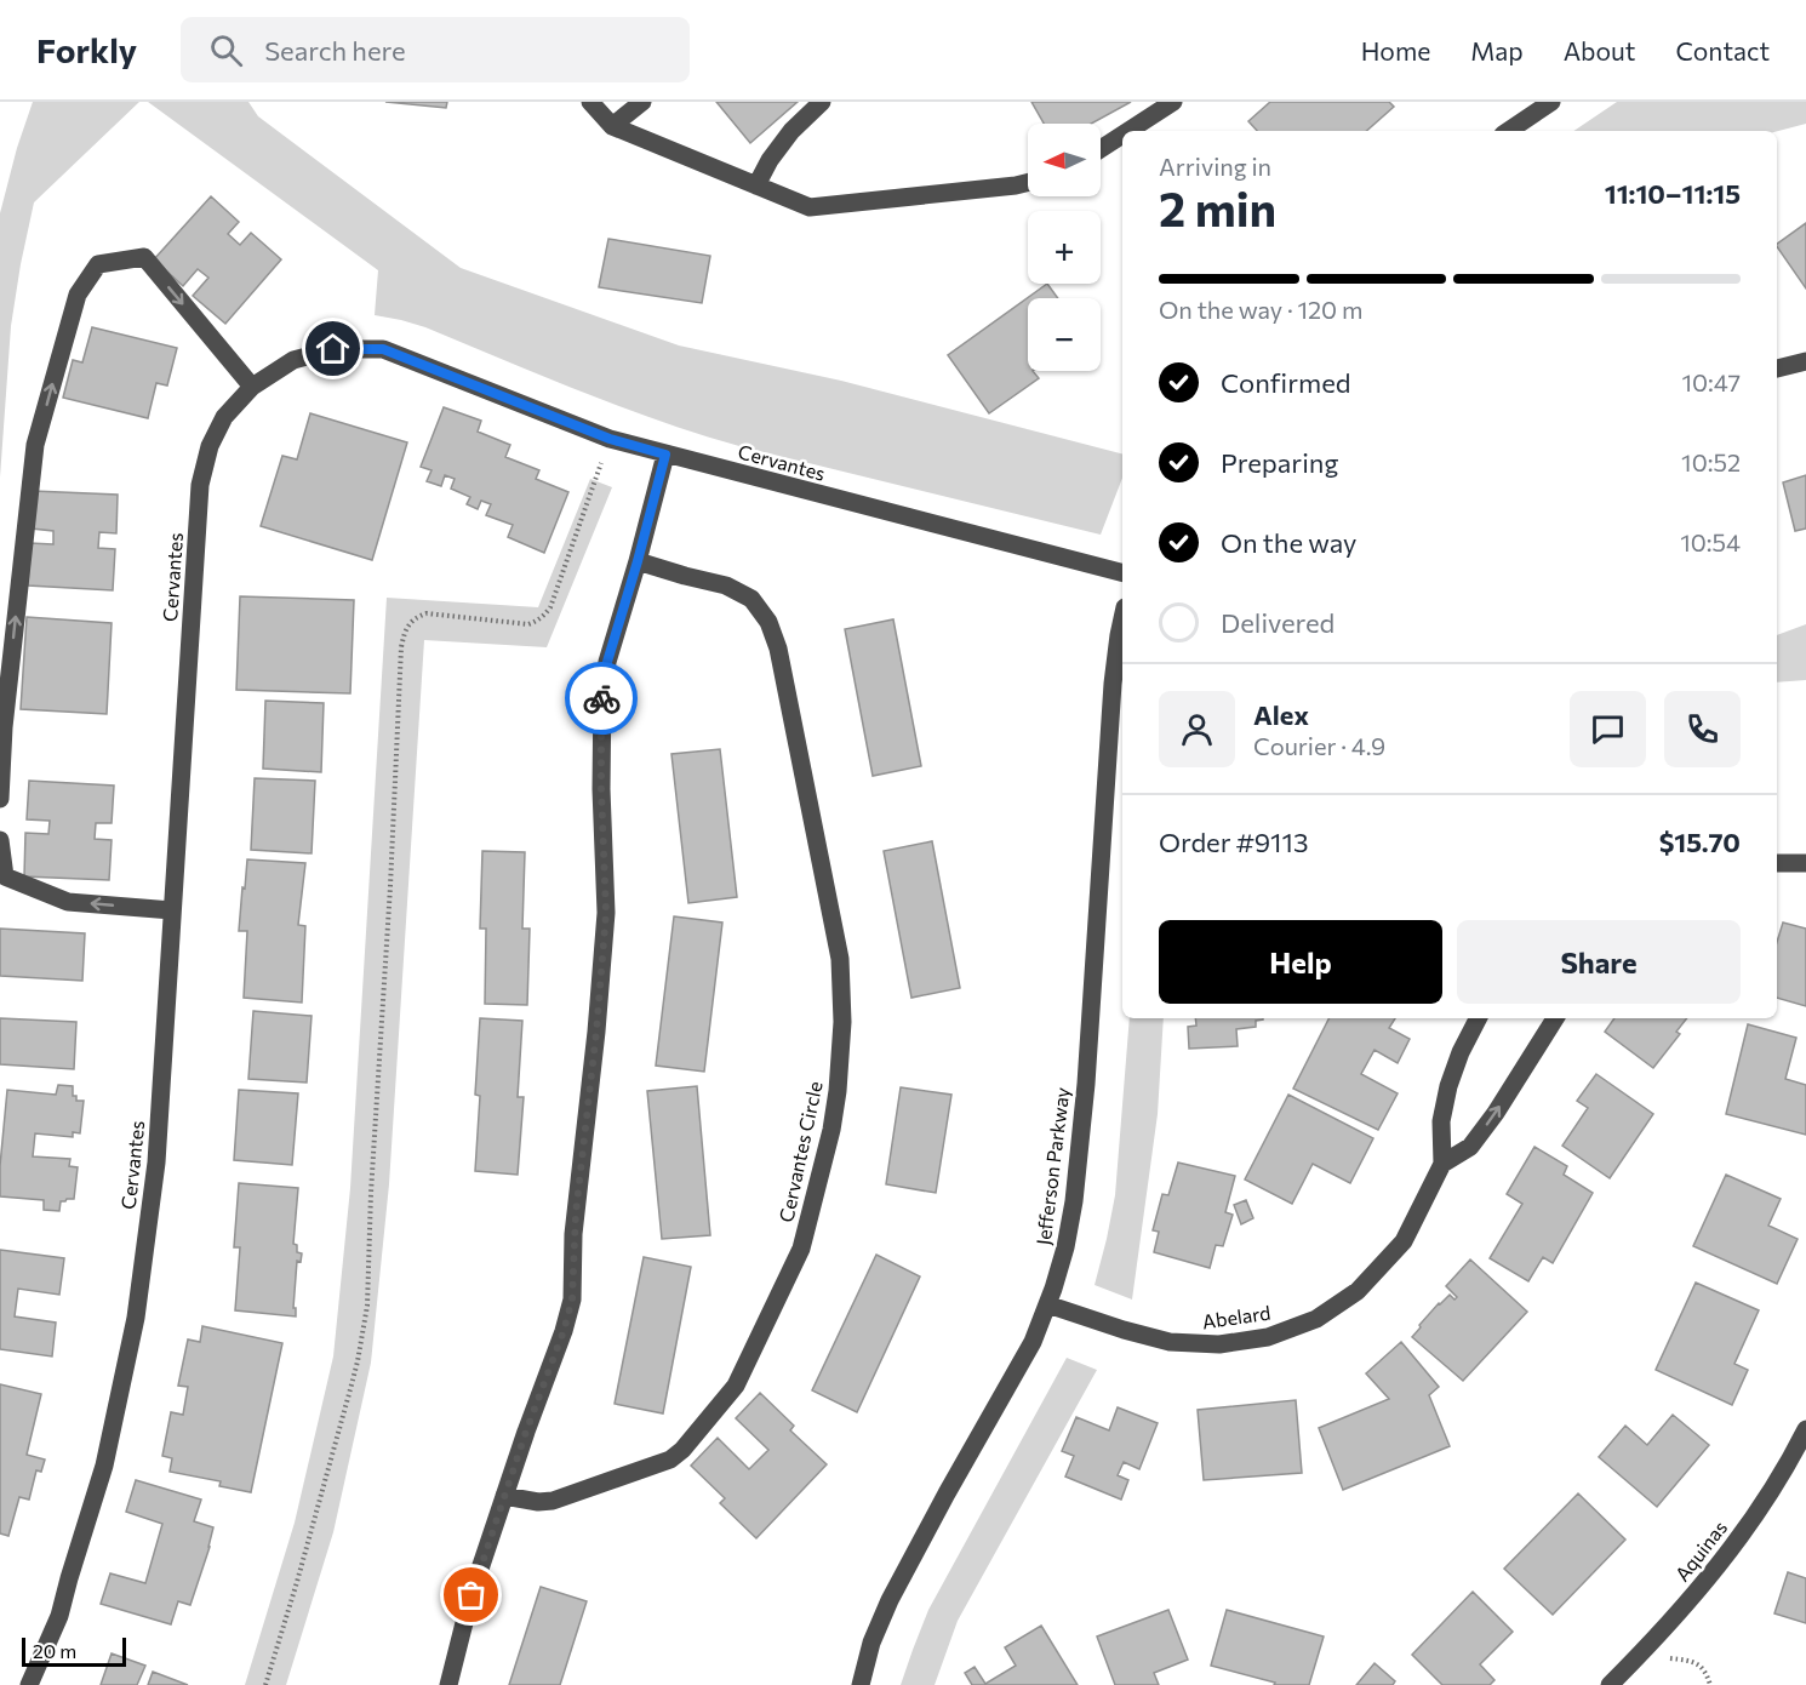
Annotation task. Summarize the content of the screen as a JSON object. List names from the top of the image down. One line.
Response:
{"streets":{"street":["Cervantes","Cervantes Circle","Jefferson Parkway","Abelard","Aquinas"]},"crossings":[["Jefferson Parkway","Abelard"]],"scale_bar":"20 m","north":"left","page":{"header":"Forkly","search":"Search here","nav":["Home","Map","About","Contact"],"map_buttons":["+","−"],"heading":["2 min","Arriving in","11:10–11:15"],"panel":["Alex","Courier · 4.9","Order #9113","$15.70"],"bar":"On the way · 120 m","list":[["Confirmed","10:47"],["Preparing","10:52"],["On the way","10:54"],"Delivered"],"buttons":["Help","Share"],"scale":"20 m"}}
